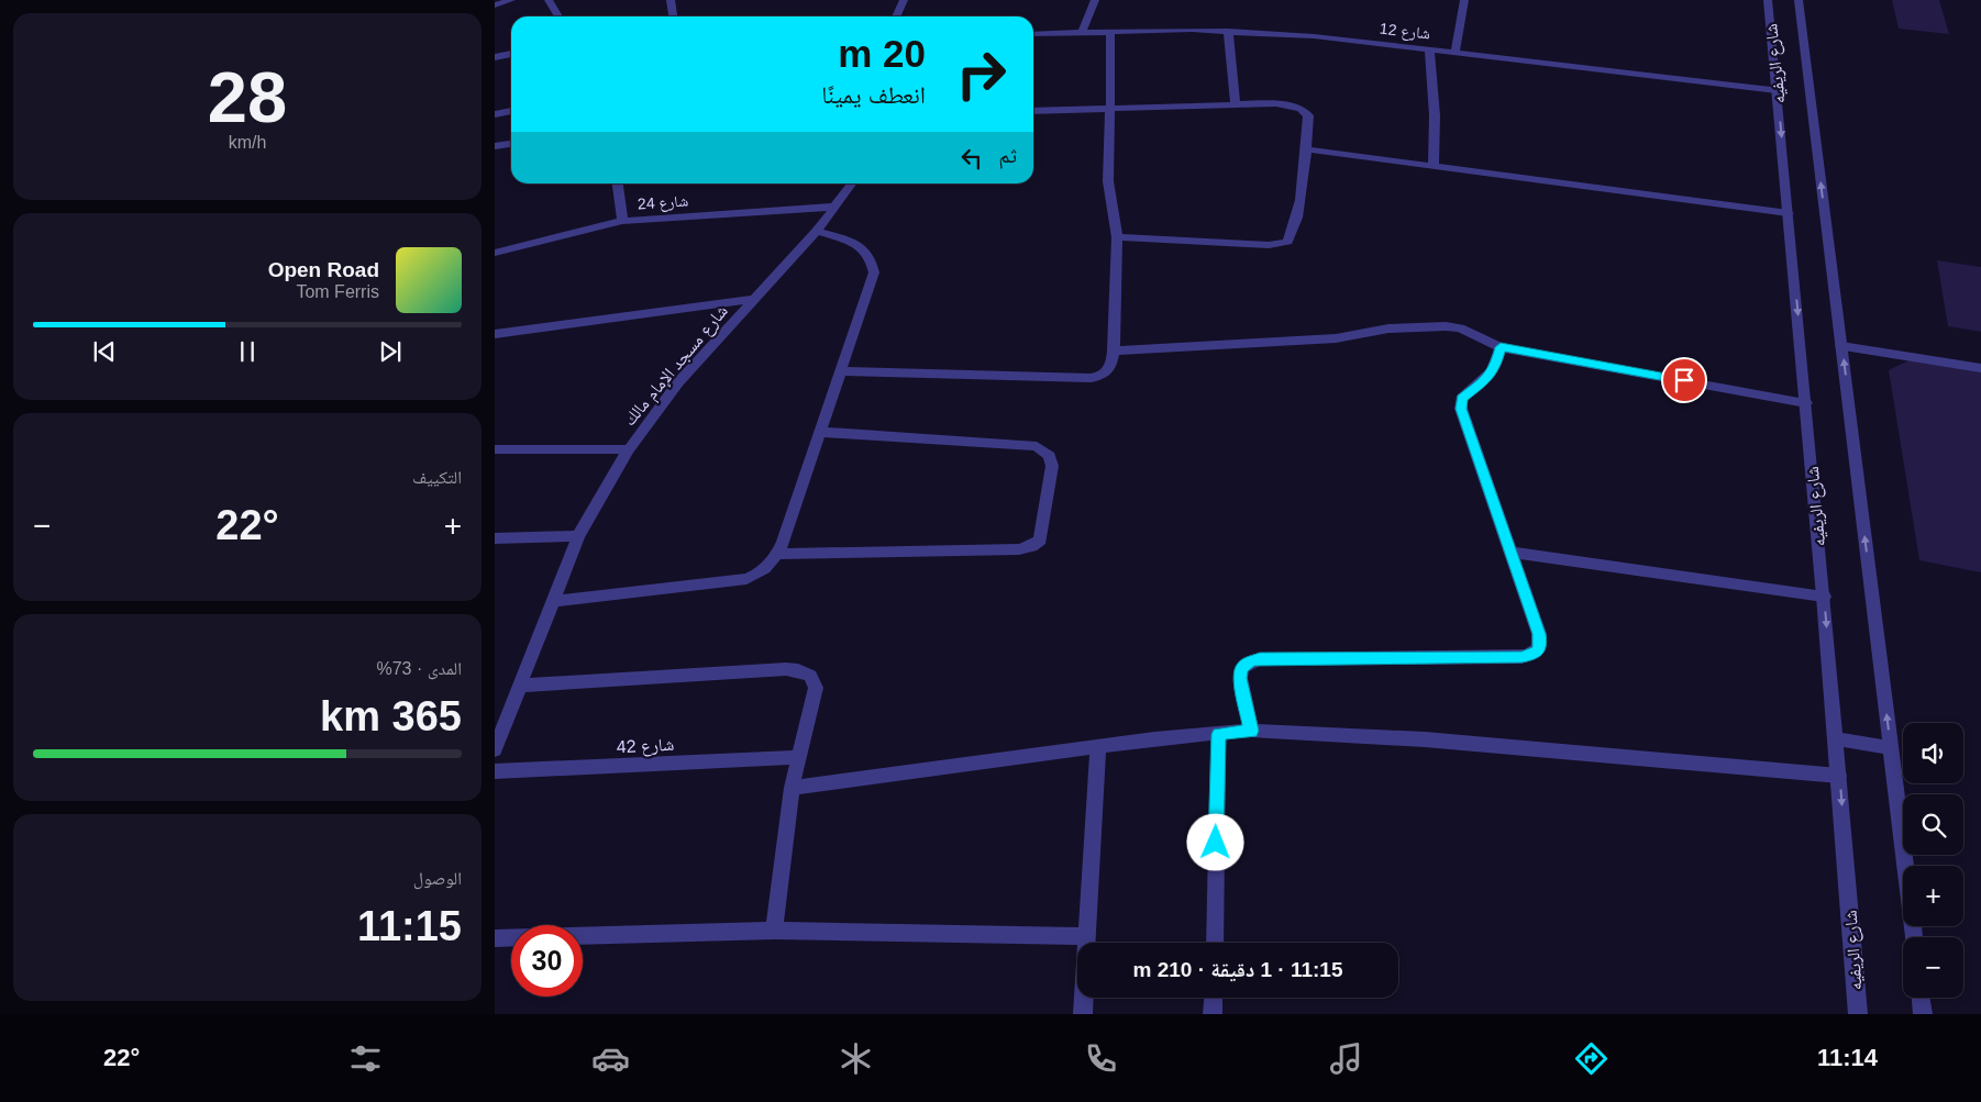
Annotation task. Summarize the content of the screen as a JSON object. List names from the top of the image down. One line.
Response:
{"streets":{"street":["شارع 12","شارع الريفيه","شارع 24","شارع مسجد الإمام مالك","شارع 42"]},"crossings":[["شارع 12","شارع الريفيه"],["شارع 24","شارع مسجد الإمام مالك"]],"page":{"tile":[["28","km/h"],"التكييف",["المدى · 73%","365 km"],["الوصول","11:15"]],"turn":["20 m","انعطف يمينًا"],"then":"ثم","song":["Open Road","Tom Ferris"],"heat":["−","22°","+"],"map_buttons":["+","−"],"limit":"30","trip":"11:15 · 1 دقيقة · 210 m","tabs":["11:14","22°"]}}
